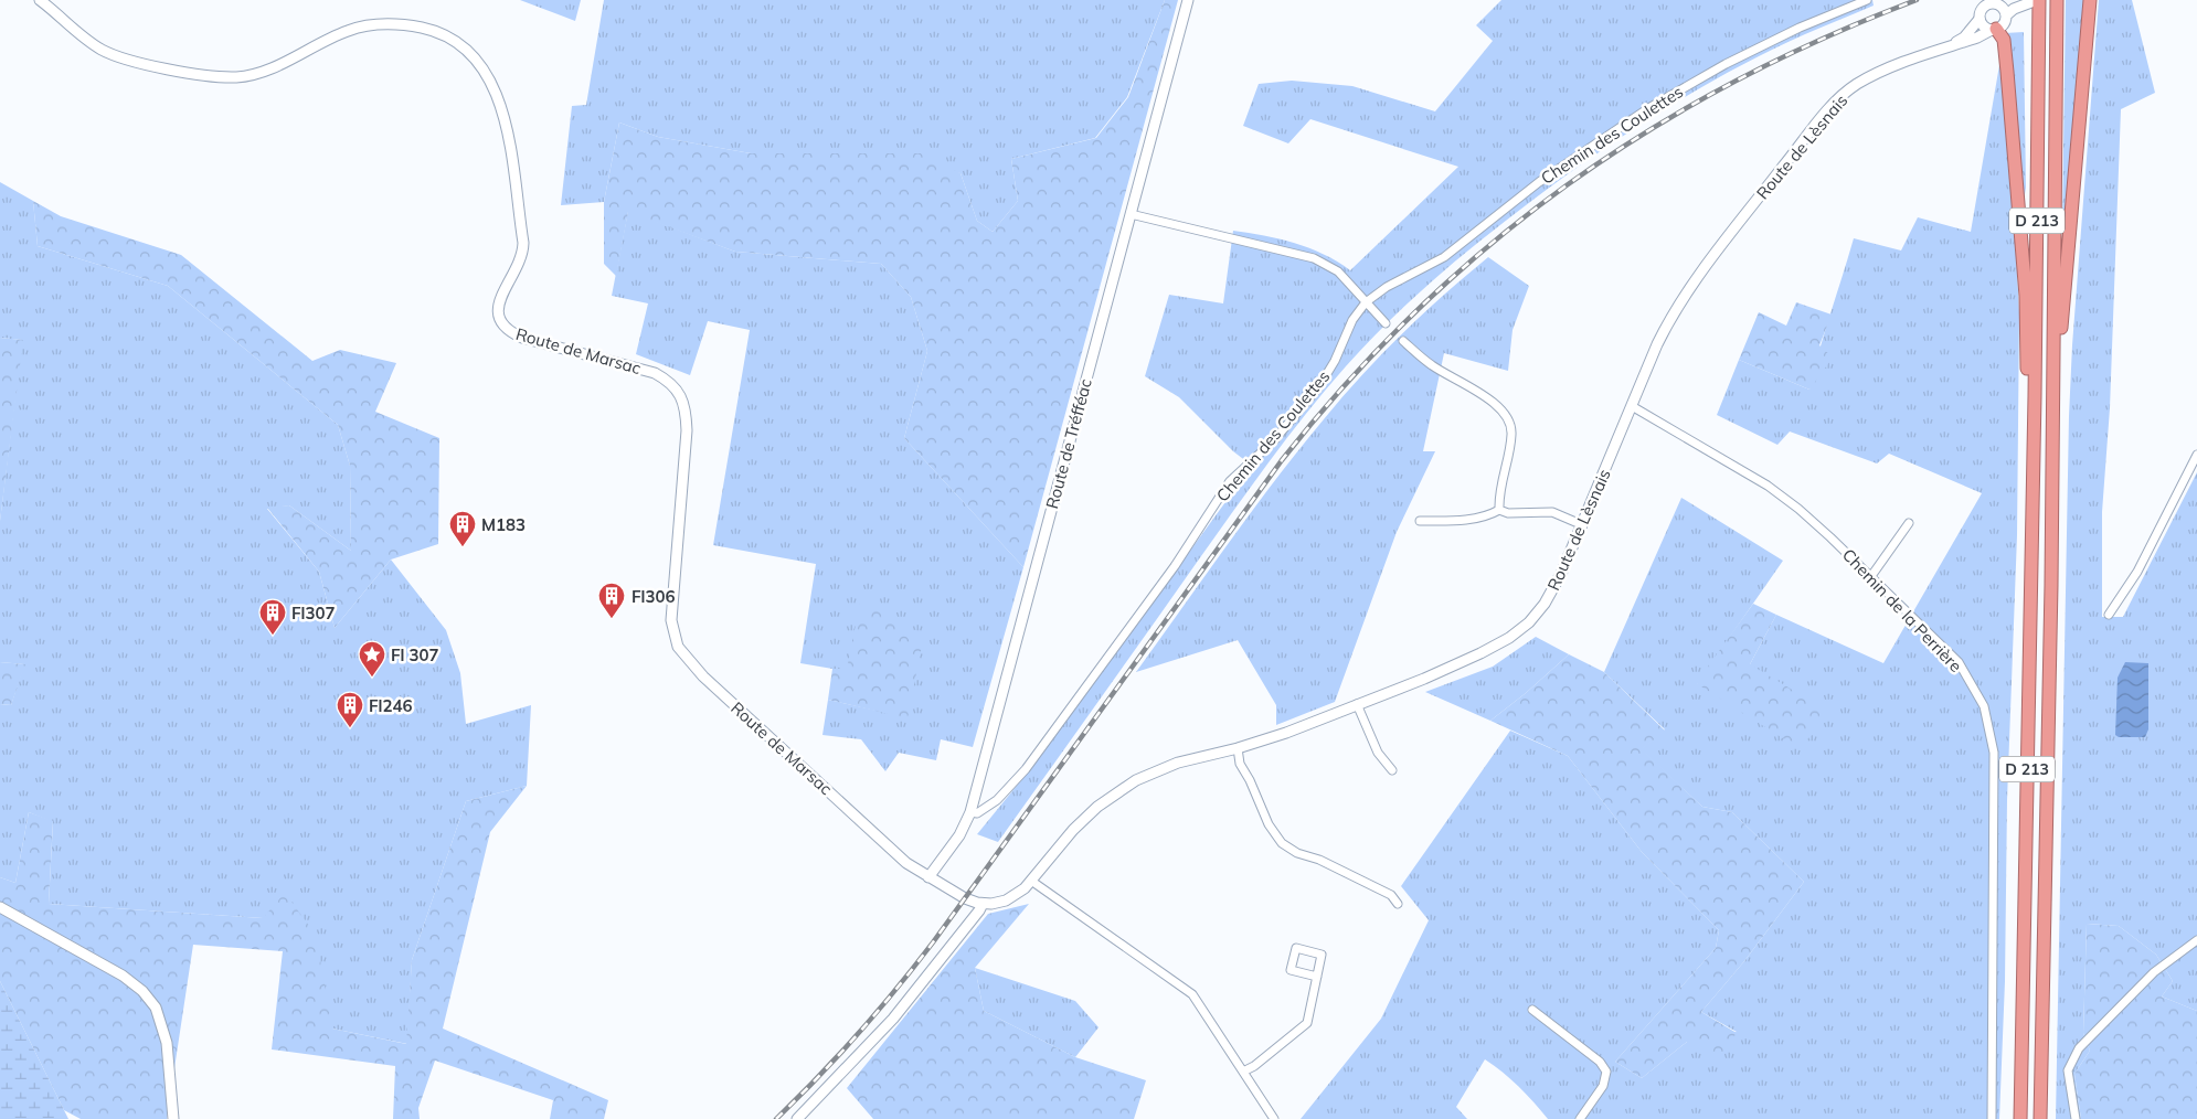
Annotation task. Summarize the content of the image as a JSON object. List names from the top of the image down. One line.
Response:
{"streets":{"highway":["D 213"],"street":["Chemin des Coulettes","Route de Lèsnais","Route de Marsac","Route de Tréfféac","Chemin de la Perrière"]},"crossings":[["Chemin des Coulettes","Route de Tréfféac"],["Route de Lèsnais","Chemin de la Perrière"],["Route de Marsac","Route de Tréfféac"]],"places":{"building":["M183","Fl306","Fl307","Fl246"],"place":["Fl 307"]}}
